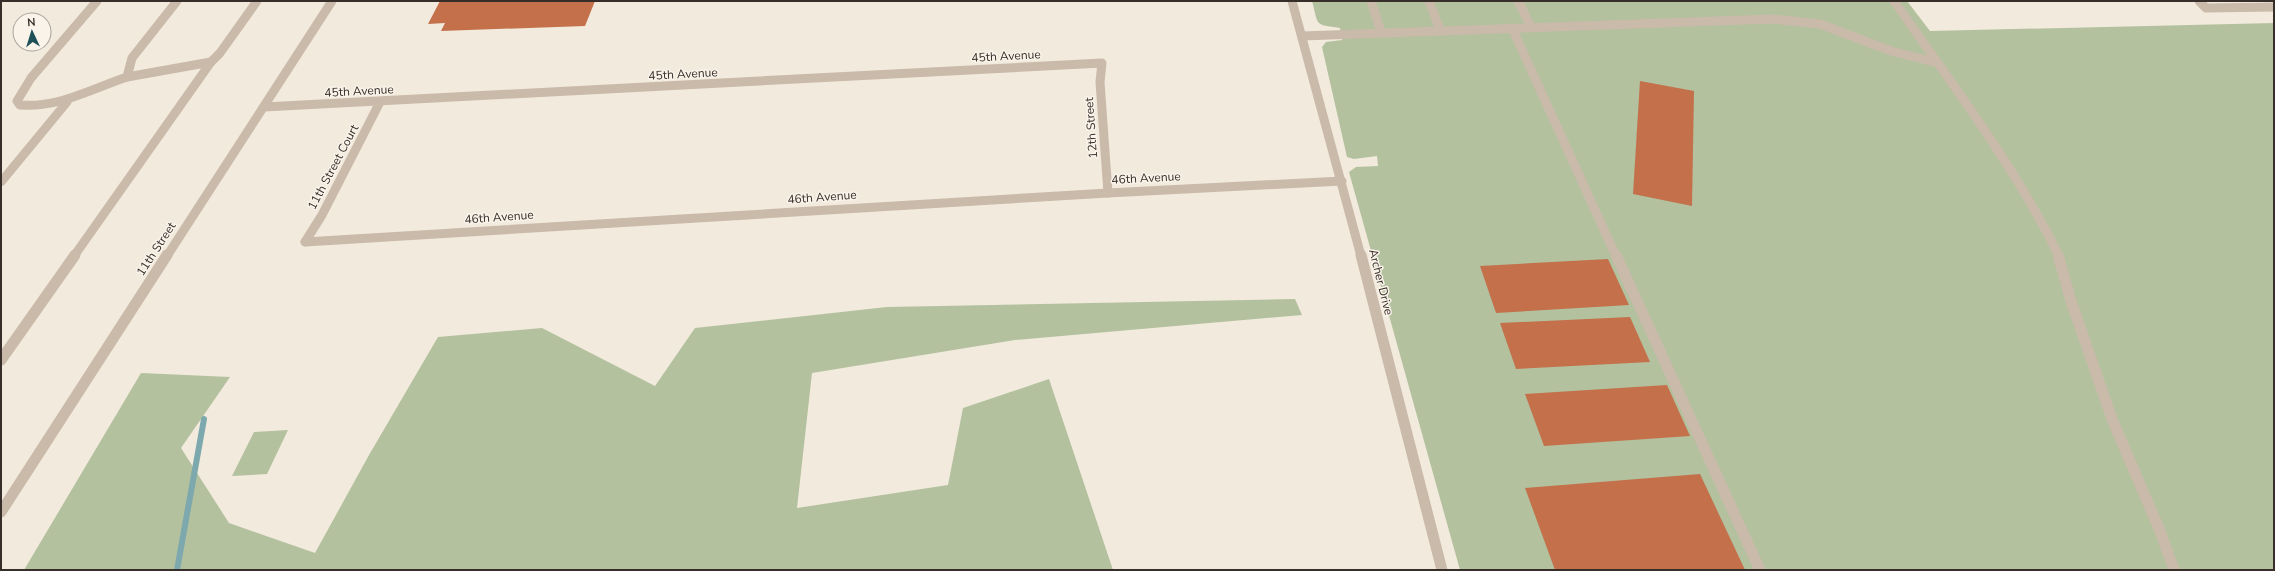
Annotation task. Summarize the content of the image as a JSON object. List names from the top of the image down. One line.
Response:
{"streets":{"street":["45th Avenue","12th Street","11th Street Court","46th Avenue","11th Street","Archer Drive"]},"crossings":[["45th Avenue","12th Street"],["45th Avenue","11th Street Court"],["45th Avenue","11th Street"],["12th Street","46th Avenue"],["11th Street Court","46th Avenue"],["46th Avenue","Archer Drive"]],"north":"top"}
